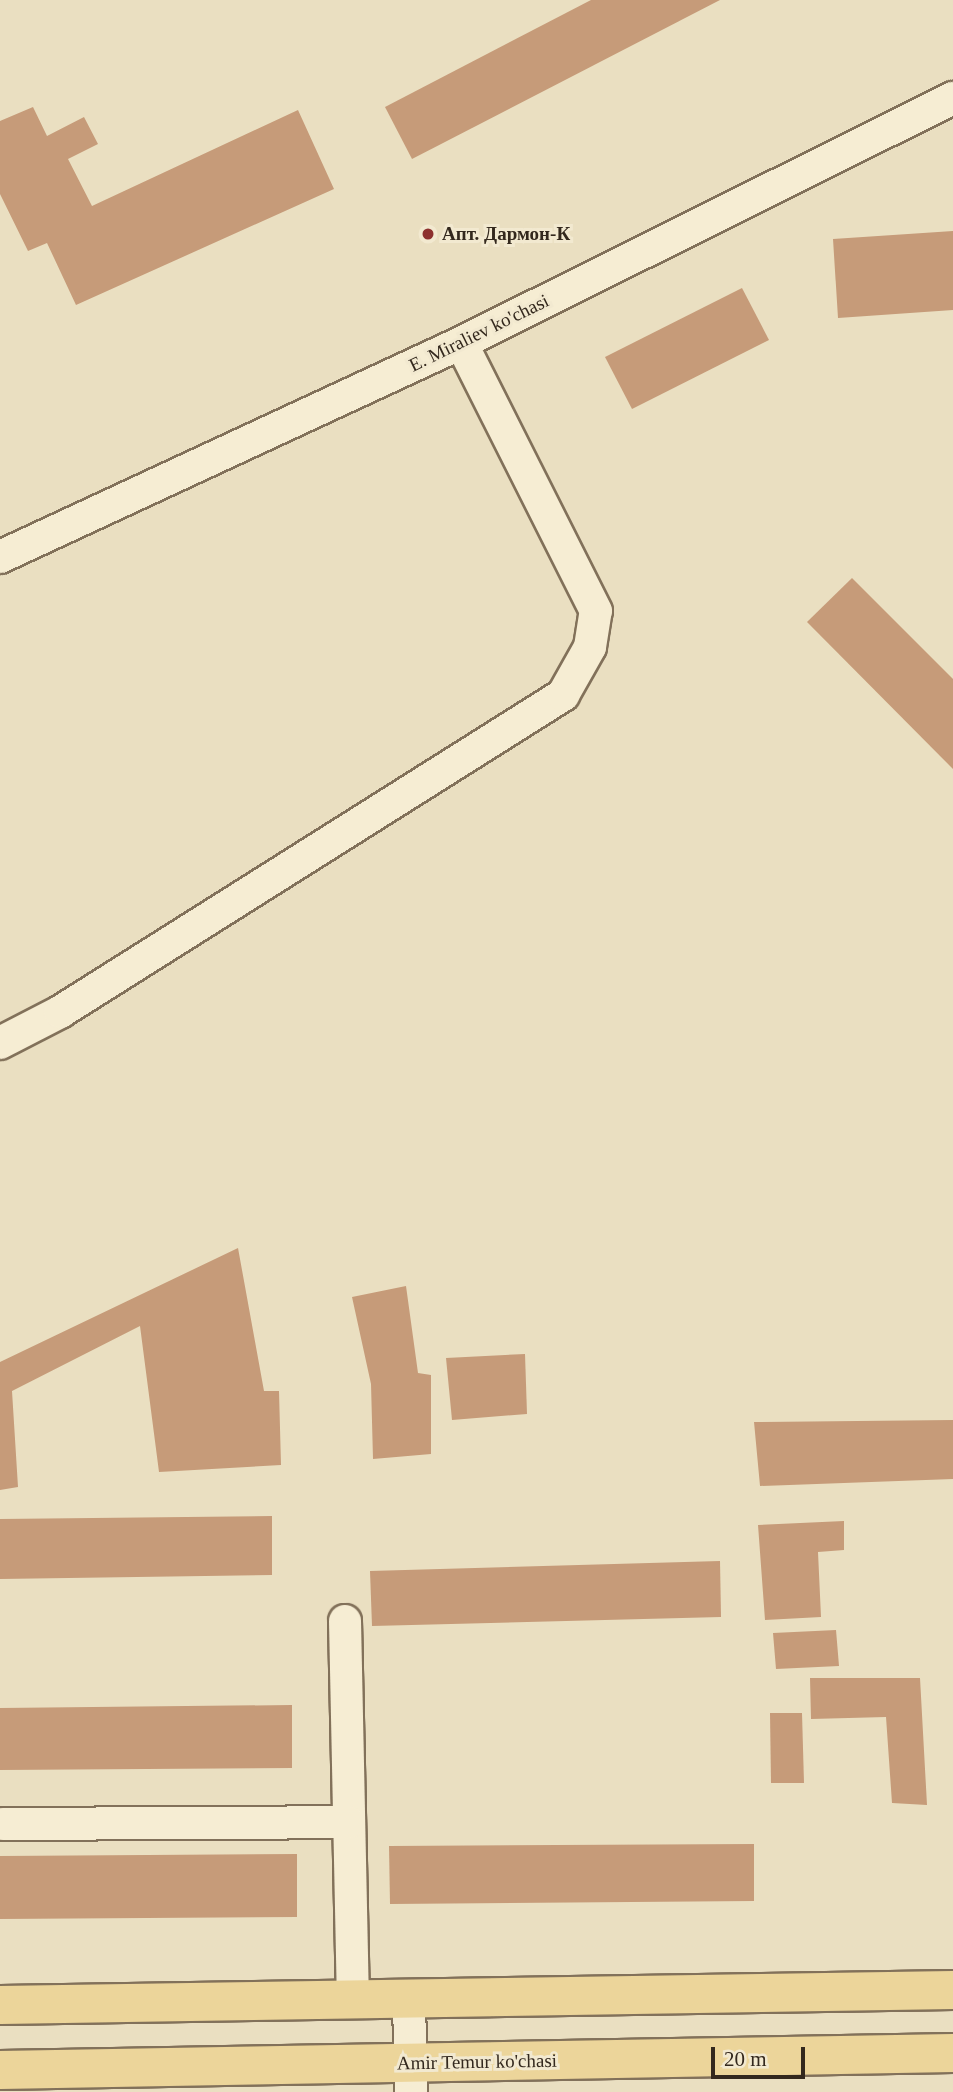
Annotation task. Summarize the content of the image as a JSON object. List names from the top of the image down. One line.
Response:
{"streets":{"main road":["Amir Temur ko'chasi"],"street":["E. Miraliev ko'chasi"]},"places":["Апт. Дармон-К"],"scale_bar":"20 m"}
